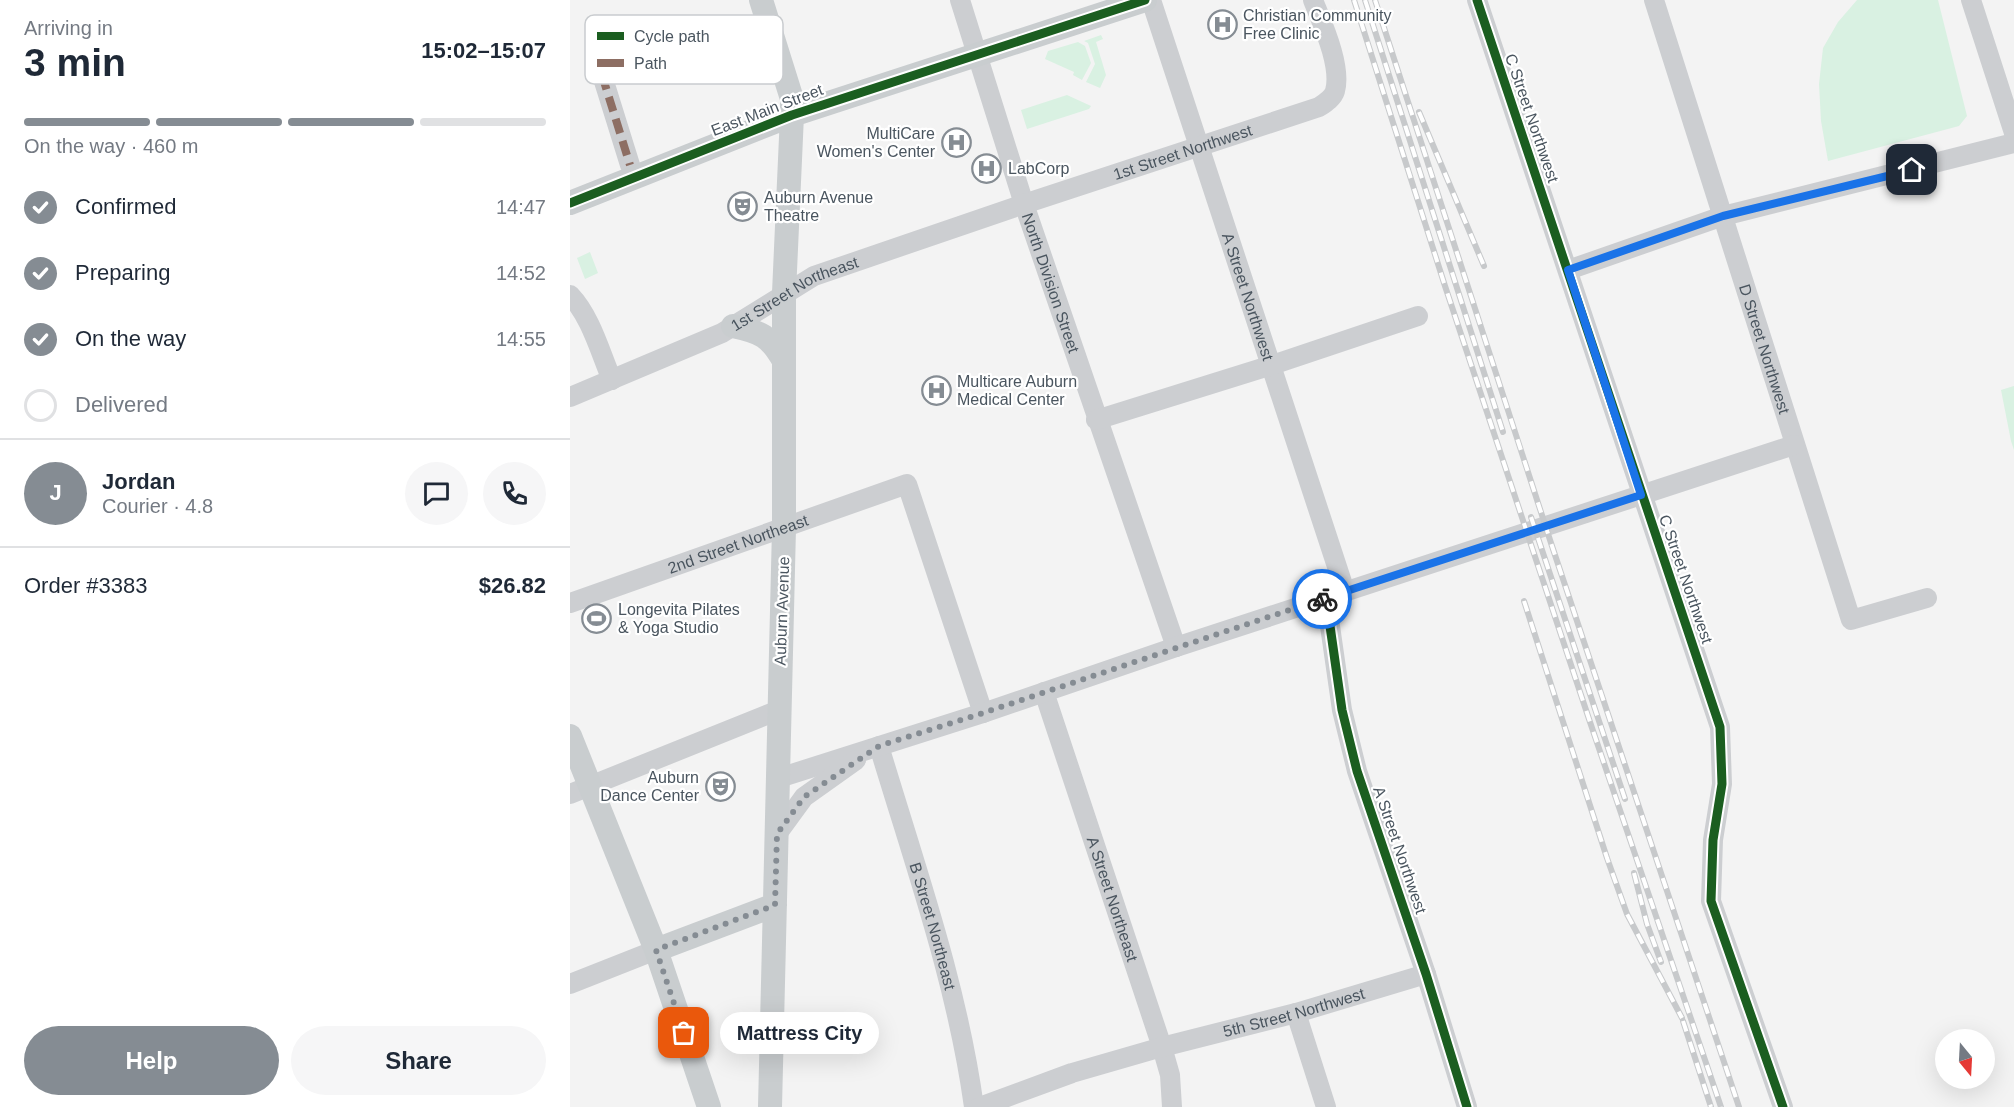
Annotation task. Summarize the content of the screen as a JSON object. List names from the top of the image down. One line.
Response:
{"streets":{"main road":["East Main Street","Auburn Avenue"],"street":["C Street Northwest","1st Street Northwest","North Division Street","1st Street Northeast","A Street Northwest","D Street Northwest","2nd Street Northeast","A Street Northeast","B Street Northeast","5th Street Northwest"]},"crossings":[["East Main Street","North Division Street"],["East Main Street","Auburn Avenue"],["1st Street Northwest","North Division Street"],["1st Street Northwest","1st Street Northeast"],["1st Street Northwest","A Street Northwest"],["North Division Street","1st Street Northeast"],["1st Street Northeast","Auburn Avenue"],["A Street Northwest","5th Street Northwest"],["2nd Street Northeast","Auburn Avenue"],["A Street Northeast","5th Street Northwest"]],"places":{"hospital":["Christian Community Free Clinic","MultiCare Women's Center","LabCorp","Multicare Auburn Medical Center"],"theatre":["Auburn Avenue Theatre","Auburn Dance Center"],"sports":["Longevita Pilates & Yoga Studio"],"other":["Mattress City"]},"legend":["Cycle path","Path"],"north":"bottom","page":{"heading":["3 min","Arriving in","15:02–15:07"],"panel":["Jordan","Courier · 4.8","Order #3383","$26.82"],"bar":"On the way · 460 m","list":[["Confirmed","14:47"],["Preparing","14:52"],["On the way","14:55"],"Delivered"],"round":"J","bubble":"Mattress City","buttons":["Help","Share"]}}
